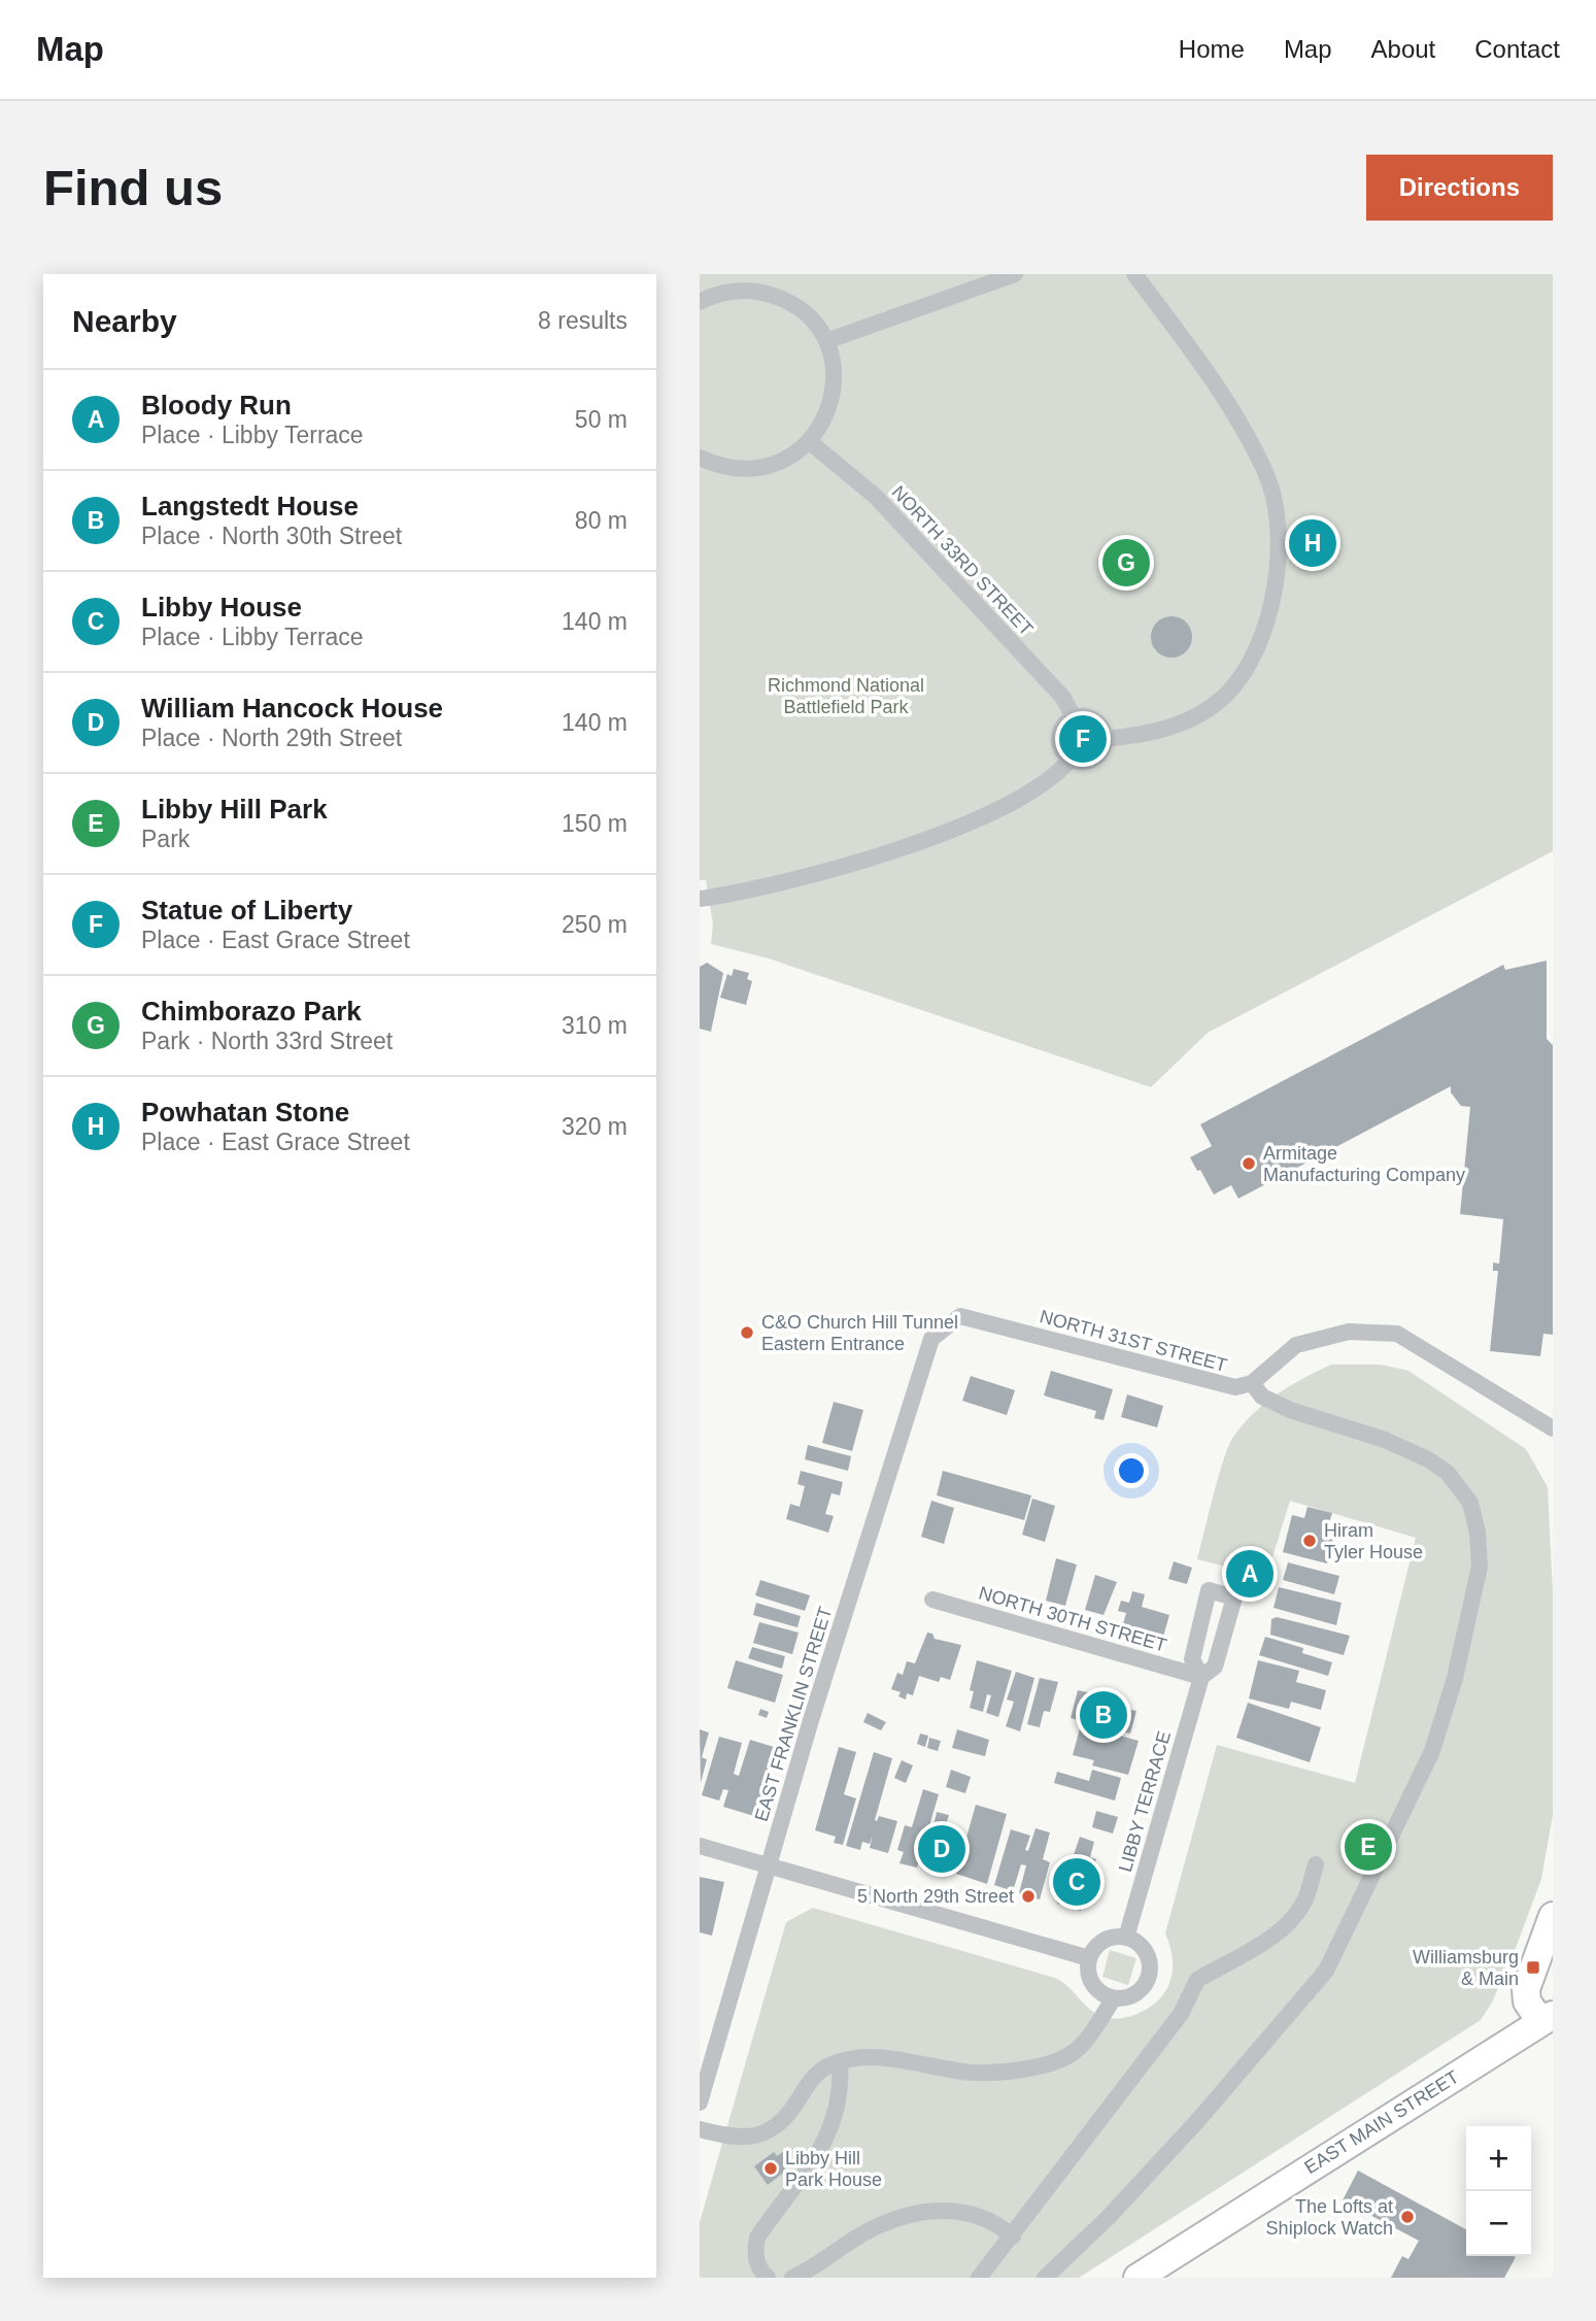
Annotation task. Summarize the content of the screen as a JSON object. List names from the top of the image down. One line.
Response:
{"streets":{"main road":["EAST MAIN STREET"],"street":["NORTH 33RD STREET","NORTH 31ST STREET","NORTH 30TH STREET","EAST FRANKLIN STREET","LIBBY TERRACE"]},"crossings":[["NORTH 31ST STREET","EAST FRANKLIN STREET"],["NORTH 30TH STREET","LIBBY TERRACE"]],"parks":["Richmond National Battlefield Park"],"places":{"other":["Armitage Manufacturing Company","C&O Church Hill Tunnel Eastern Entrance","Hiram Tyler House","5 North 29th Street","Libby Hill Park House","The Lofts at Shiplock Watch"],"transit":["Williamsburg & Main"]},"page":{"header":"Map","nav":["Home","Map","About","Contact"],"buttons":"Directions","title":"Find us","heading":["Nearby","8 results"],"list":[{"mark":"A","name":"Bloody Run","note":"Place · Libby Terrace","value":"50 m"},{"mark":"B","name":"Langstedt House","note":"Place · North 30th Street","value":"80 m"},{"mark":"C","name":"Libby House","note":"Place · Libby Terrace","value":"140 m"},{"mark":"D","name":"William Hancock House","note":"Place · North 29th Street","value":"140 m"},{"mark":"E","name":"Libby Hill Park","note":"Park","value":"150 m"},{"mark":"F","name":"Statue of Liberty","note":"Place · East Grace Street","value":"250 m"},{"mark":"G","name":"Chimborazo Park","note":"Park · North 33rd Street","value":"310 m"},{"mark":"H","name":"Powhatan Stone","note":"Place · East Grace Street","value":"320 m"}],"pins":["H","G","F","A","B","E","D","C"],"map_buttons":["+","−"]}}
